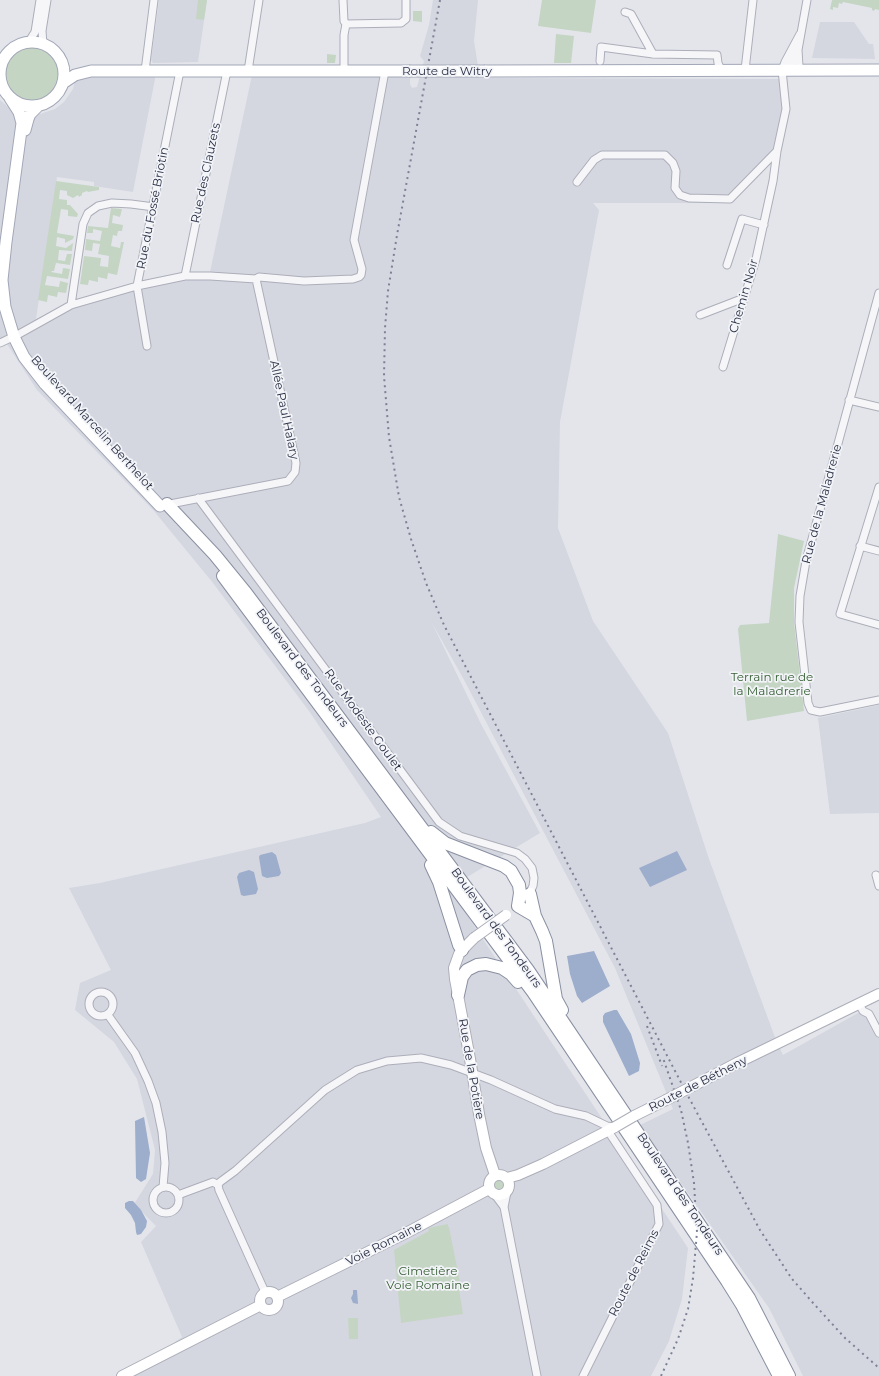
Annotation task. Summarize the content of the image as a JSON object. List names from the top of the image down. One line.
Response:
{"streets":{"highway":["Boulevard des Tondeurs"],"main road":["Route de Witry","Boulevard Marcelin Berthelot","Rue de la Potière","Route de Bétheny","Voie Romaine"],"street":["Rue des Clauzets","Rue du Fossé Briotin","Chemin Noir","Allée Paul Halary","Rue de la Maladrerie","Rue Modeste Goulet","Route de Reims"]},"crossings":[["Route de Witry","Rue des Clauzets"],["Route de Witry","Rue du Fossé Briotin"],["Route de Witry","Chemin Noir"],["Route de Witry","Boulevard Marcelin Berthelot"],["Allée Paul Halary","Boulevard Marcelin Berthelot"],["Allée Paul Halary","Boulevard des Tondeurs"],["Allée Paul Halary","Rue Modeste Goulet"],["Boulevard Marcelin Berthelot","Boulevard des Tondeurs"],["Rue de la Potière","Route de Bétheny"],["Rue de la Potière","Voie Romaine"],["Route de Bétheny","Voie Romaine"],["Route de Bétheny","Route de Reims"]],"parks":["Terrain rue de la Maladrerie","Cimetière Voie Romaine"]}
